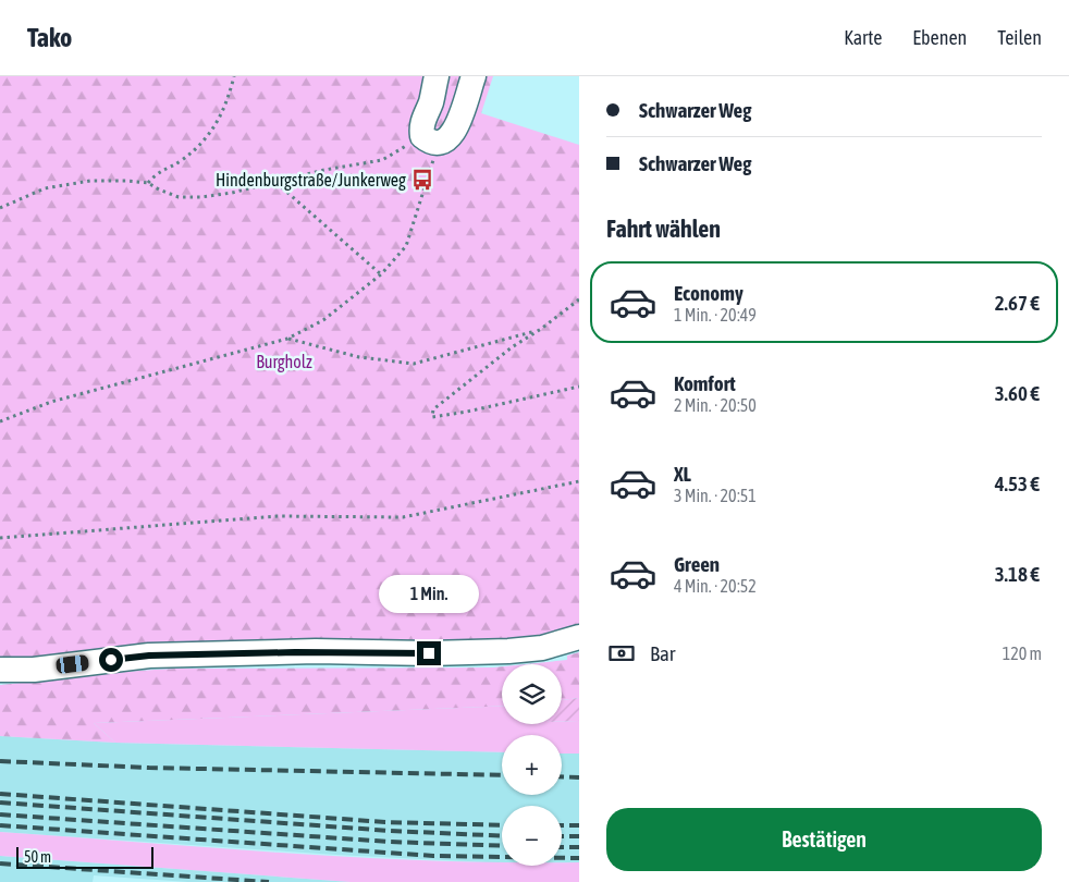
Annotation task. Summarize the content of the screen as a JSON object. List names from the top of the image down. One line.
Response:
{"parks":["Burgholz"],"places":{"bus stop":["Hindenburgstraße/Junkerweg"]},"scale_bar":"50 m","page":{"header":"Tako","nav":["Karte","Ebenen","Teilen"],"banner":["Schwarzer Weg","Schwarzer Weg"],"heading":"Fahrt wählen","list":[{"name":"Economy","note":"1 Min. · 20:49","value":"2.67 €"},{"name":"Komfort","note":"2 Min. · 20:50","value":"3.60 €"},{"name":"XL","note":"3 Min. · 20:51","value":"4.53 €"},{"name":"Green","note":"4 Min. · 20:52","value":"3.18 €"}],"bubble":"1 Min.","pay":["Bar","120 m"],"map_buttons":["+","−"],"buttons":"Bestätigen","scale":"50 m"}}
